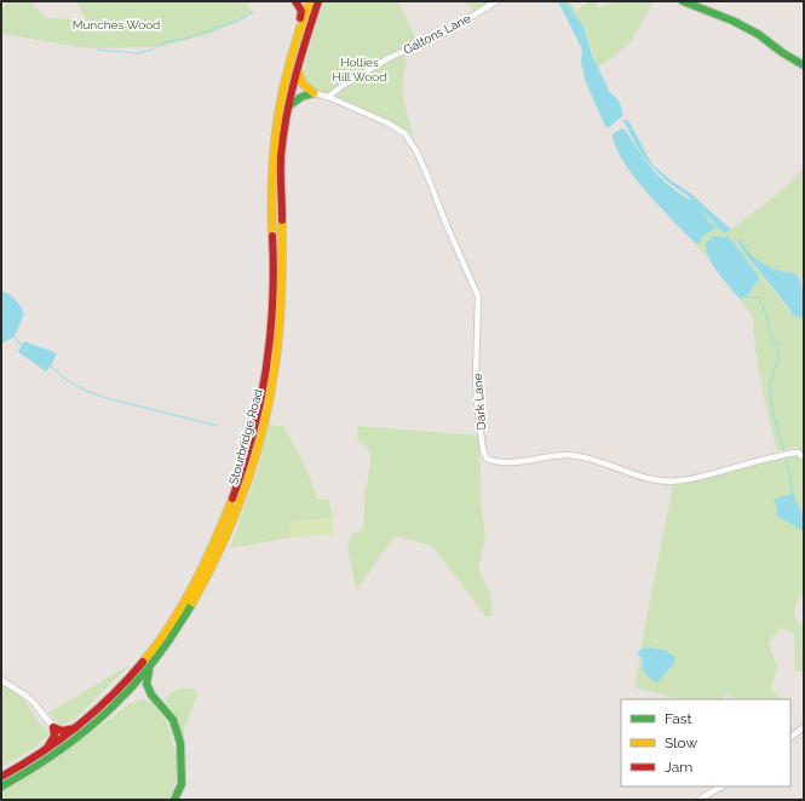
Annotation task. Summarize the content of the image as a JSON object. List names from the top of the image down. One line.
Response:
{"streets":{"main road":["Stourbridge Road"],"street":["Galtons Lane","Dark Lane"]},"crossings":[["Galtons Lane","Dark Lane"]],"parks":["Munches Wood","Hollies Hill Wood"],"legend":["Fast","Slow","Jam"]}
